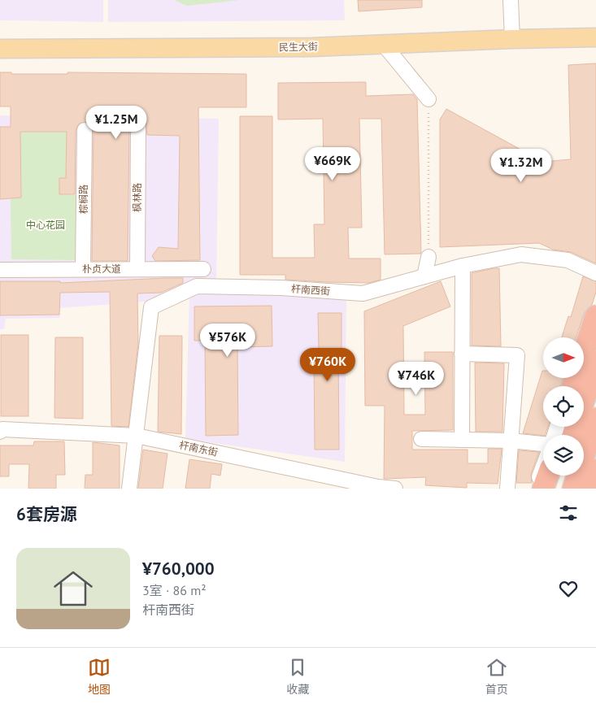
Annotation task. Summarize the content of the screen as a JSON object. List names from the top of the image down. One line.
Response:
{"streets":{"main road":["民生大街"],"street":["枫林路","棕榈路","朴贞大道","杆南西街","杆南东街"]},"crossings":[["枫林路","朴贞大道"],["棕榈路","朴贞大道"],["杆南西街","杆南东街"]],"parks":["中心花园"],"north":"right","page":{"price":["¥1.25M","¥669K","¥1.32M","¥576K","¥760K","¥746K"],"heading":"6套房源","list":[{"name":"¥760,000","note":"3室 · 86 m² · 杆南西街"}],"tabs":["地图","收藏","首页"]}}
